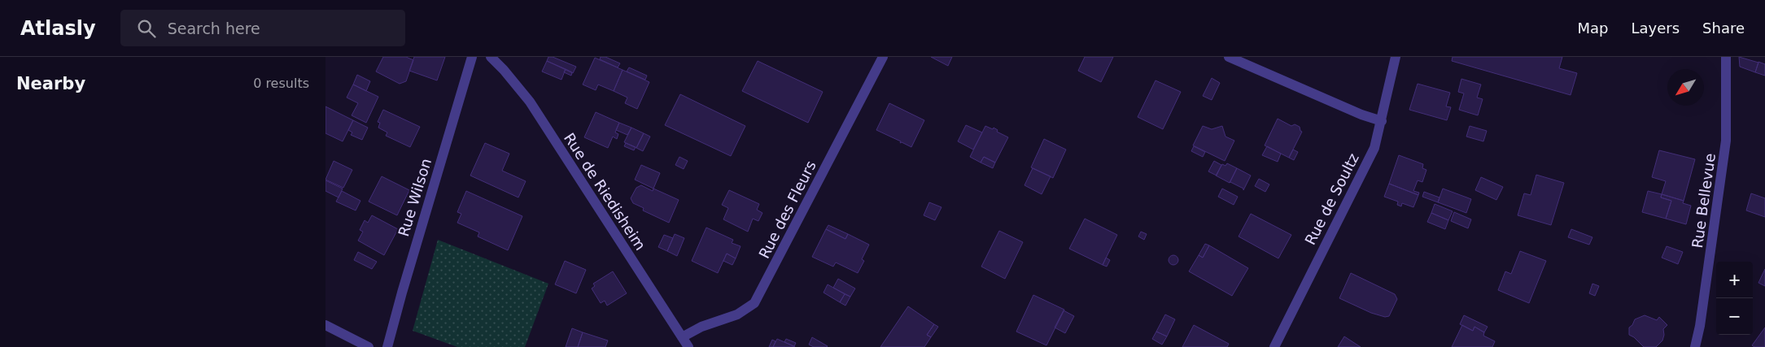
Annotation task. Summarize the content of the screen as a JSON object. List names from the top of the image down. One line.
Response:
{"streets":{"street":["Rue de Riedisheim","Rue Wilson","Rue de Soultz","Rue Bellevue","Rue des Fleurs"]},"crossings":[["Rue de Riedisheim","Rue des Fleurs"]],"north":"bottom left","page":{"header":"Atlasly","search":"Search here","nav":["Map","Layers","Share"],"heading":["Nearby","0 results"],"map_buttons":["+","−"]}}
